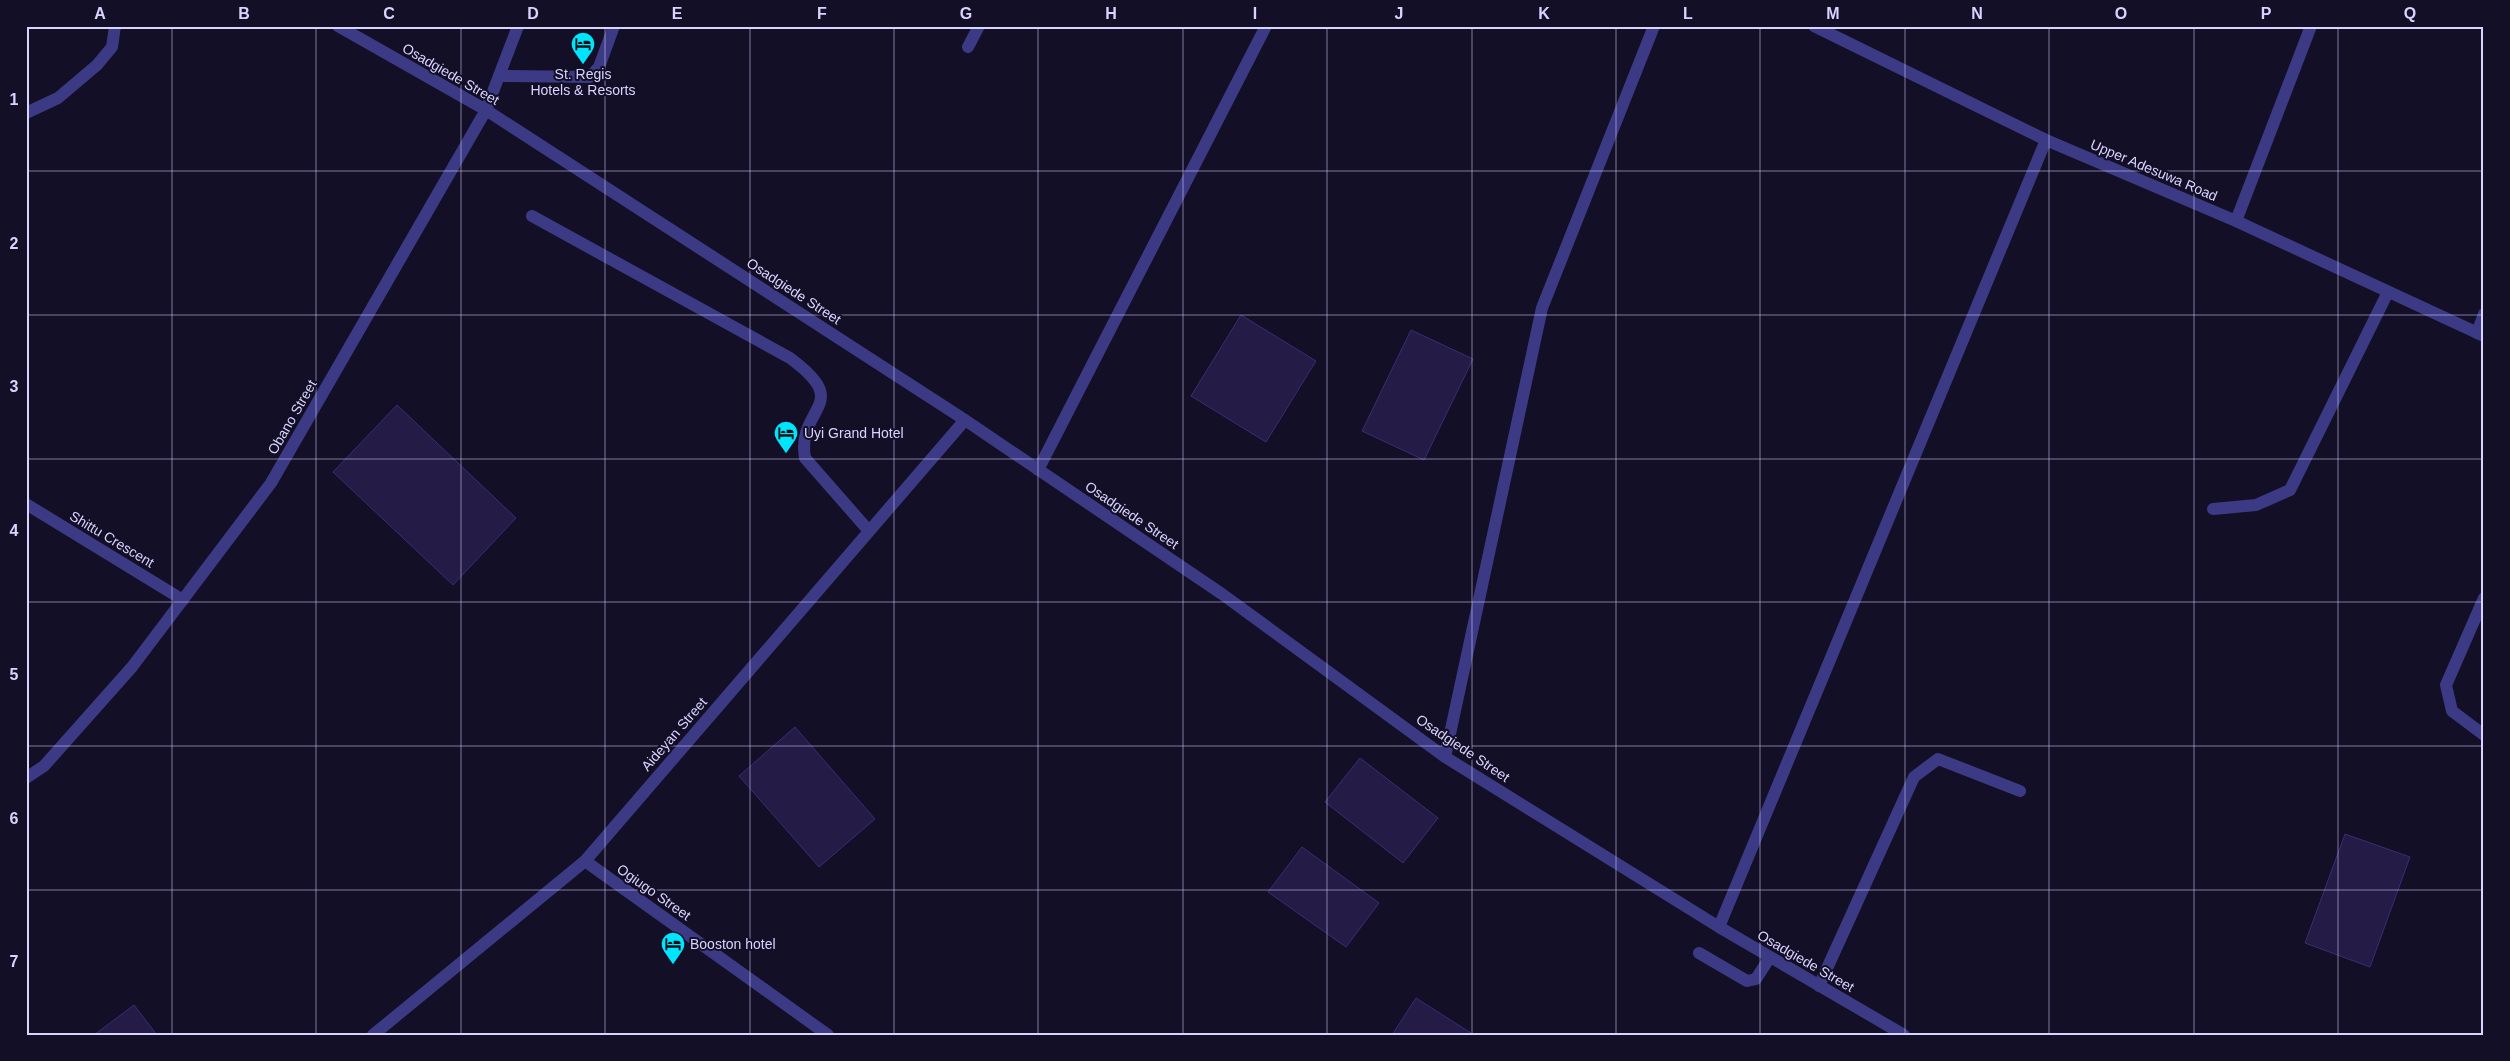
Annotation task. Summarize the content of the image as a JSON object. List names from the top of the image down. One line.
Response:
{"streets":{"street":["Osadgiede Street","Upper Adesuwa Road","Obano Street","Shittu Crescent","Aideyan Street","Ogiugo Street"]},"crossings":[["Osadgiede Street","Obano Street"],["Osadgiede Street","Aideyan Street"],["Obano Street","Shittu Crescent"],["Aideyan Street","Ogiugo Street"]],"places":{"hotel":["St. Regis Hotels & Resorts","Uyi Grand Hotel","Booston hotel"]},"grid":{"columns":["A","B","C","D","E","F","G","H","I","J","K","L","M","N","O","P","Q"],"rows":["1","2","3","4","5","6","7"]}}
